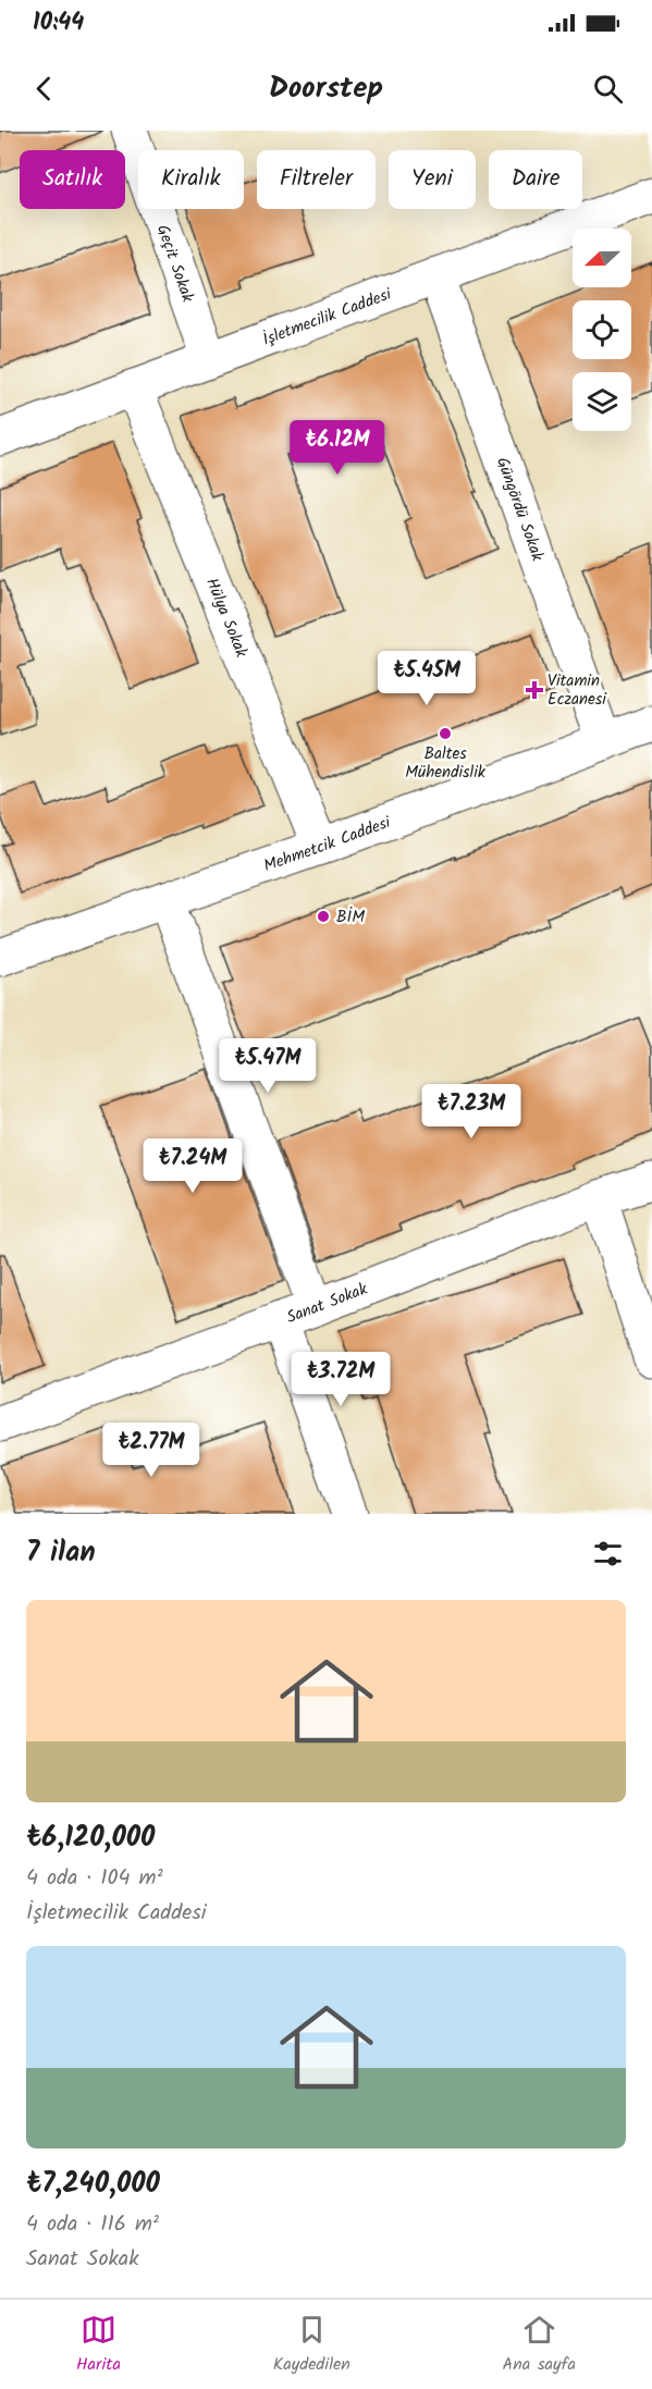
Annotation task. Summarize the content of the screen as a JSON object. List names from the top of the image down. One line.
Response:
{"streets":{"street":["Geçit Sokak","İşletmecilik Caddesi","Güngördü Sokak","Hülya Sokak","Mehmetcik Caddesi","Sanat Sokak"]},"crossings":[["Geçit Sokak","İşletmecilik Caddesi"],["İşletmecilik Caddesi","Güngördü Sokak"],["İşletmecilik Caddesi","Hülya Sokak"],["Güngördü Sokak","Mehmetcik Caddesi"],["Hülya Sokak","Mehmetcik Caddesi"]],"places":{"health":["Vitamin Eczanesi"],"other":["Baltes Mühendislik","BİM"]},"north":"left","page":{"status":"10:44","header":"Doorstep","chip":["Satılık","Kiralık","Filtreler","Yeni","Daire"],"price":["₺6.12M","₺5.45M","₺5.47M","₺7.23M","₺7.24M","₺3.72M","₺2.77M"],"heading":"7 ilan","list":[{"name":"₺6,120,000","note":"4 oda · 104 m² · İşletmecilik Caddesi"},{"name":"₺7,240,000","note":"4 oda · 116 m² · Sanat Sokak"}],"tabs":["Harita","Kaydedilen","Ana sayfa"]}}
